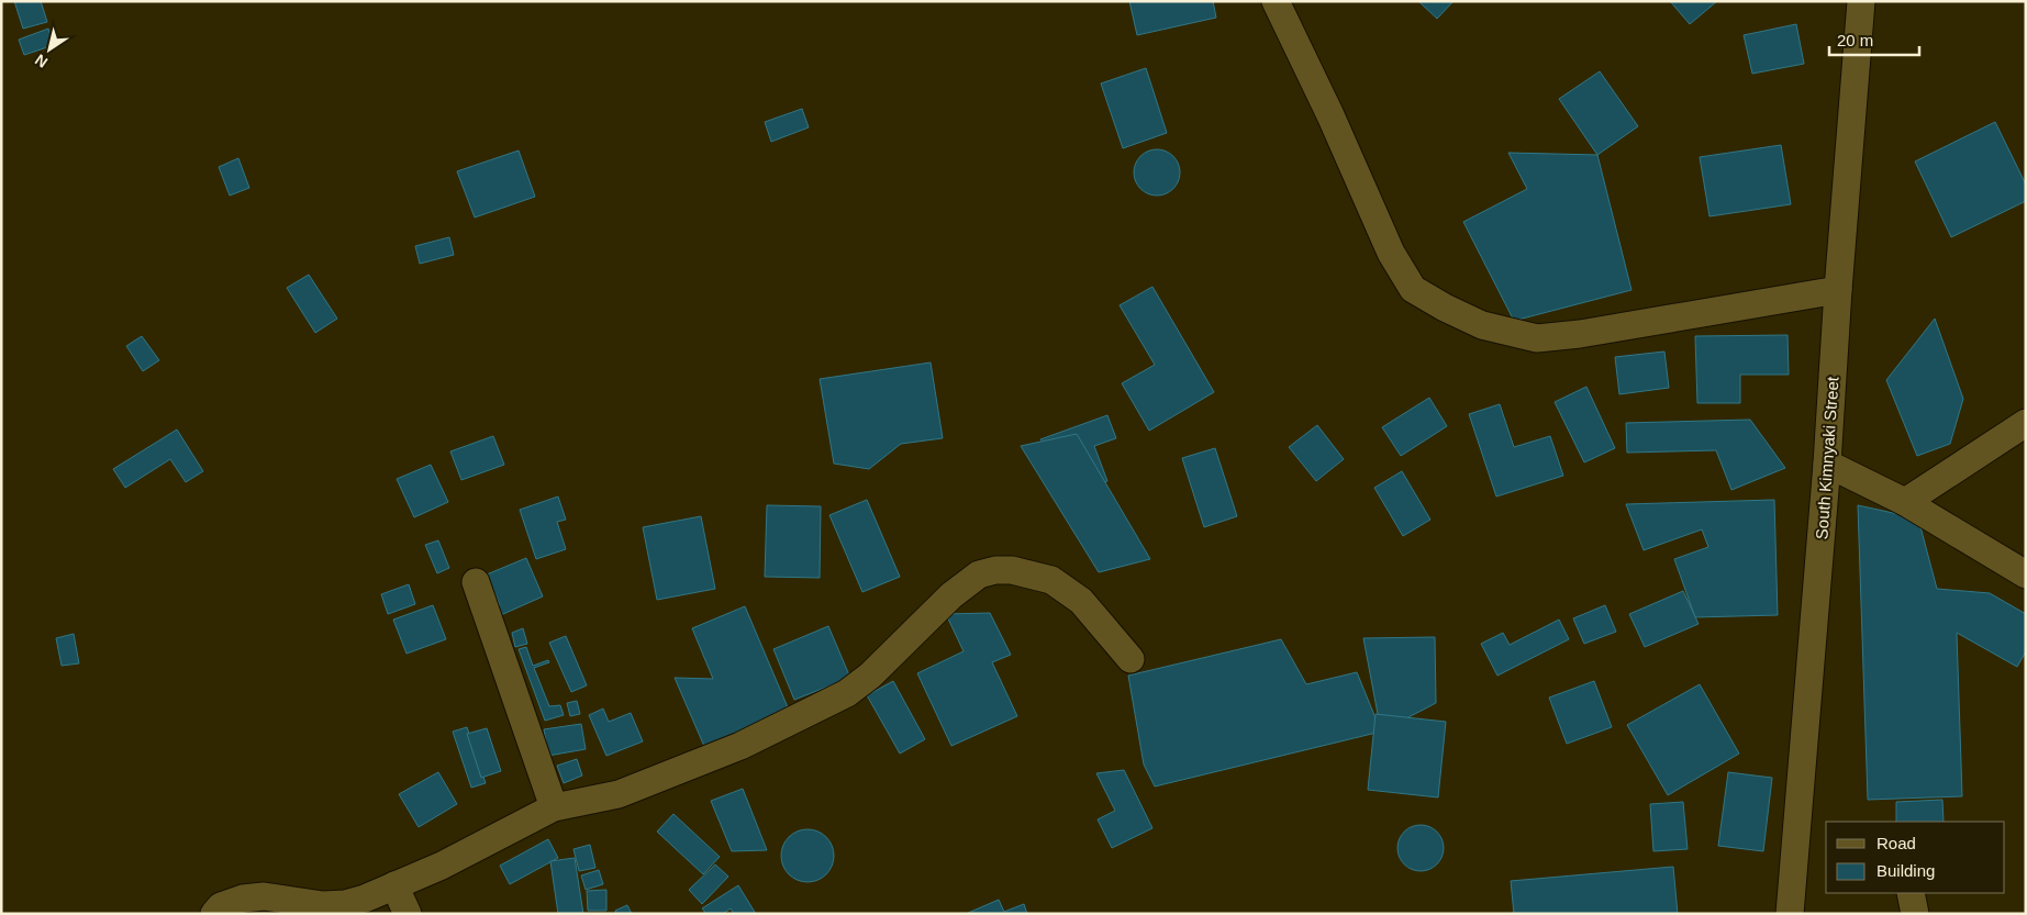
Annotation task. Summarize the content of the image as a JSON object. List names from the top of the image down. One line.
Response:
{"streets":{"street":["South Kimnyaki Street"]},"legend":["Road","Building"],"scale_bar":"20 m","north":"bottom left"}
